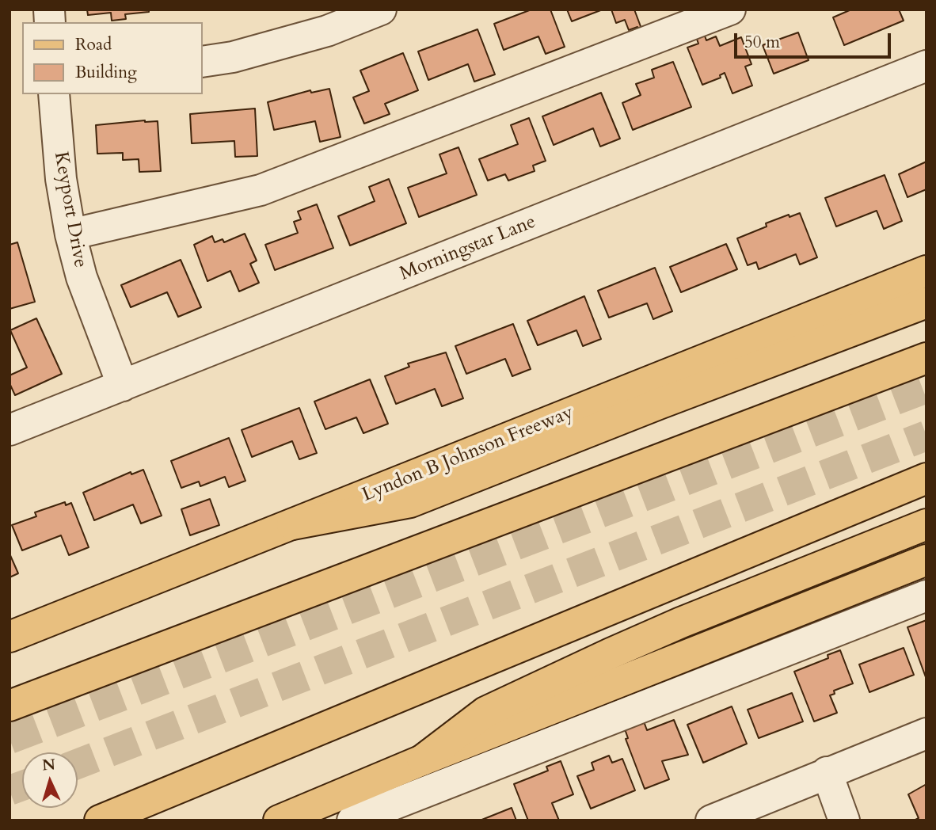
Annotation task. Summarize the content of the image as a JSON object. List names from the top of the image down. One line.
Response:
{"streets":{"main road":["Lyndon B Johnson Freeway"],"street":["Keyport Drive","Morningstar Lane"]},"crossings":[["Keyport Drive","Morningstar Lane"]],"legend":["Road","Building"],"scale_bar":"50 m","north":"top"}
